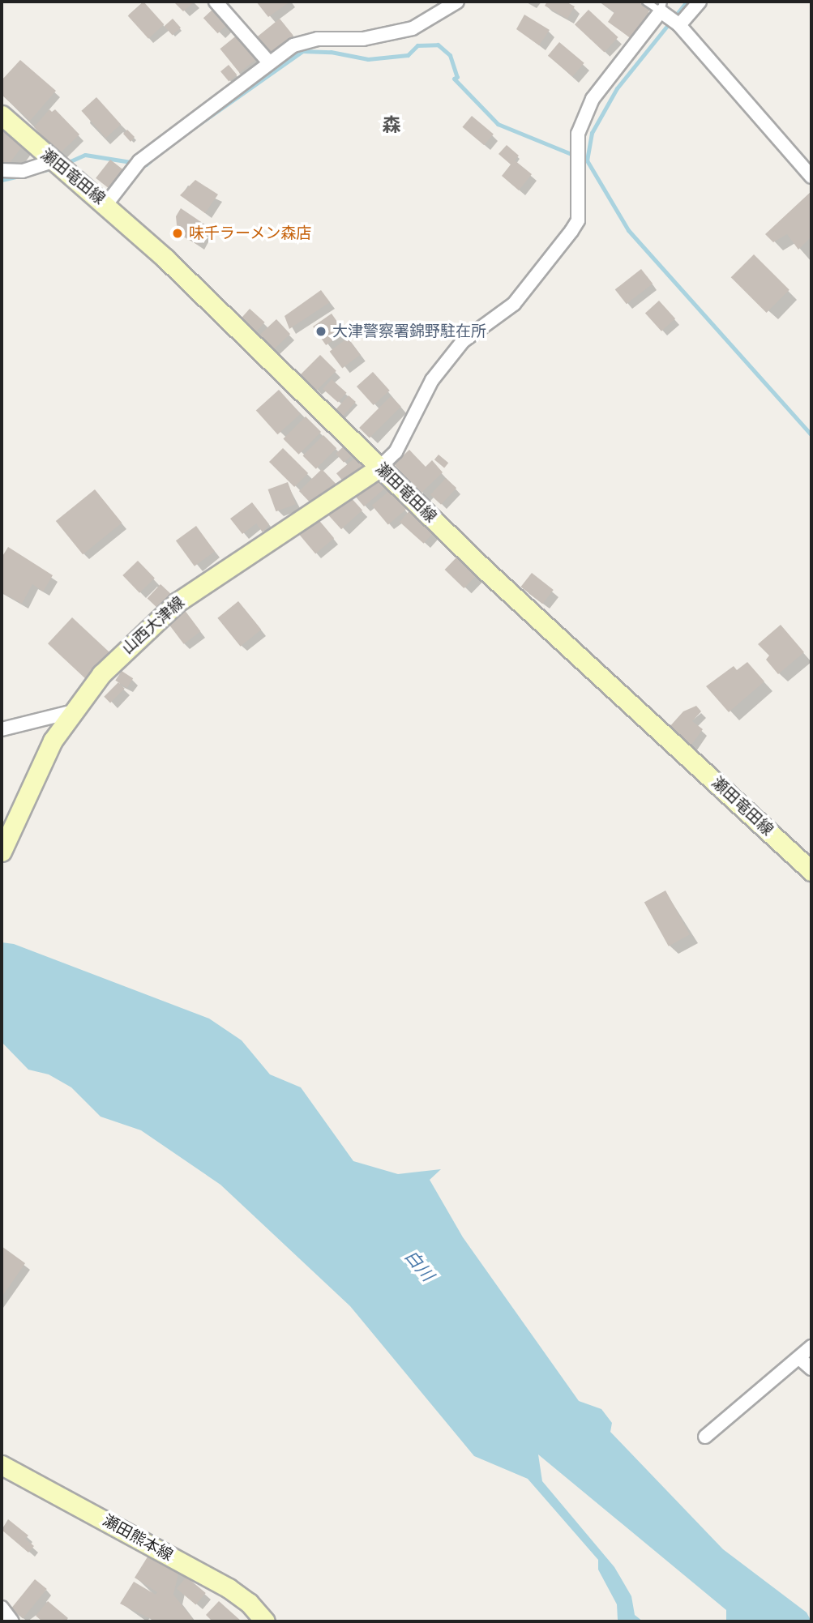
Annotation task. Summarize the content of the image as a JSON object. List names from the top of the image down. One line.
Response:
{"streets":{"main road":["瀬田竜田線","山西大津線","瀬田熊本線"]},"crossings":[["瀬田竜田線","山西大津線"]],"districts":["森"],"water":["白川"],"places":["味千ラーメン森店","大津警察署錦野駐在所"]}
